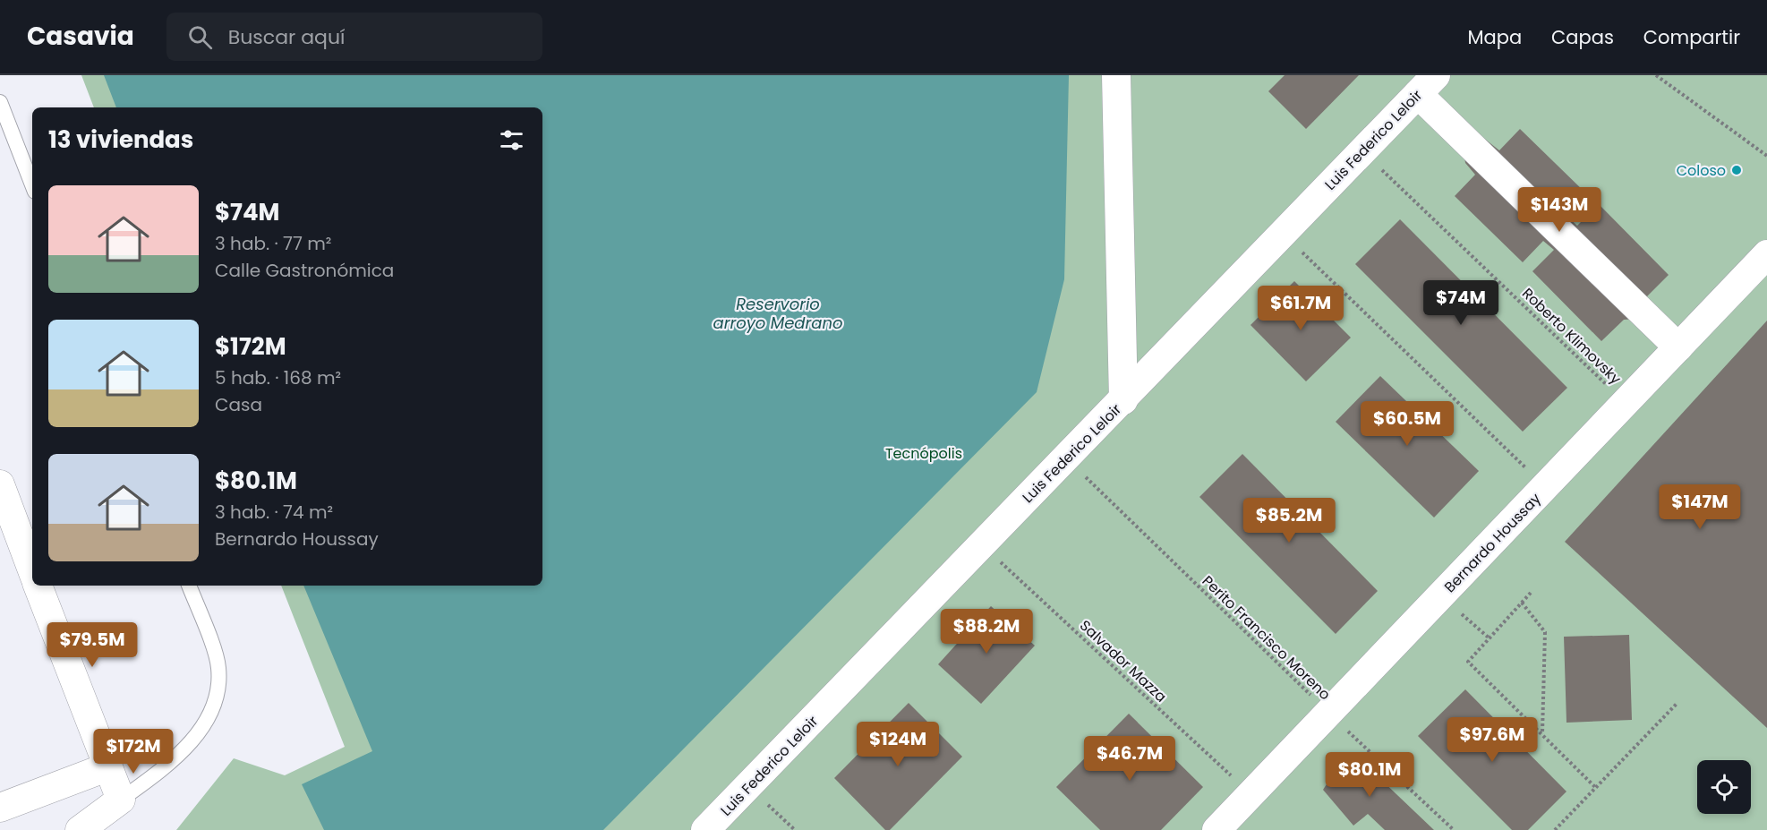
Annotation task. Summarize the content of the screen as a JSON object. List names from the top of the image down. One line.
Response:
{"streets":{"street":["Luis Federico Leloir","Bernardo Houssay"],"path":["Roberto Klimovsky","Perito Francisco Moreno","Salvador Mazza"]},"crossings":[["Luis Federico Leloir","Roberto Klimovsky"],["Luis Federico Leloir","Perito Francisco Moreno"],["Luis Federico Leloir","Salvador Mazza"],["Roberto Klimovsky","Bernardo Houssay"],["Bernardo Houssay","Perito Francisco Moreno"],["Bernardo Houssay","Salvador Mazza"]],"water":["Reservorio arroyo Medrano"],"parks":["Tecnópolis"],"places":["Coloso"],"page":{"header":"Casavia","search":"Buscar aquí","nav":["Mapa","Capas","Compartir"],"heading":"13 viviendas","list":[{"name":"$74M","note":"3 hab. · 77 m² · Calle Gastronómica"},{"name":"$172M","note":"5 hab. · 168 m² · Casa"},{"name":"$80.1M","note":"3 hab. · 74 m² · Bernardo Houssay"}],"price":["$143M","$74M","$61.7M","$60.5M","$147M","$85.2M","$88.2M","$79.5M","$97.6M","$124M","$172M","$46.7M","$80.1M"]}}
